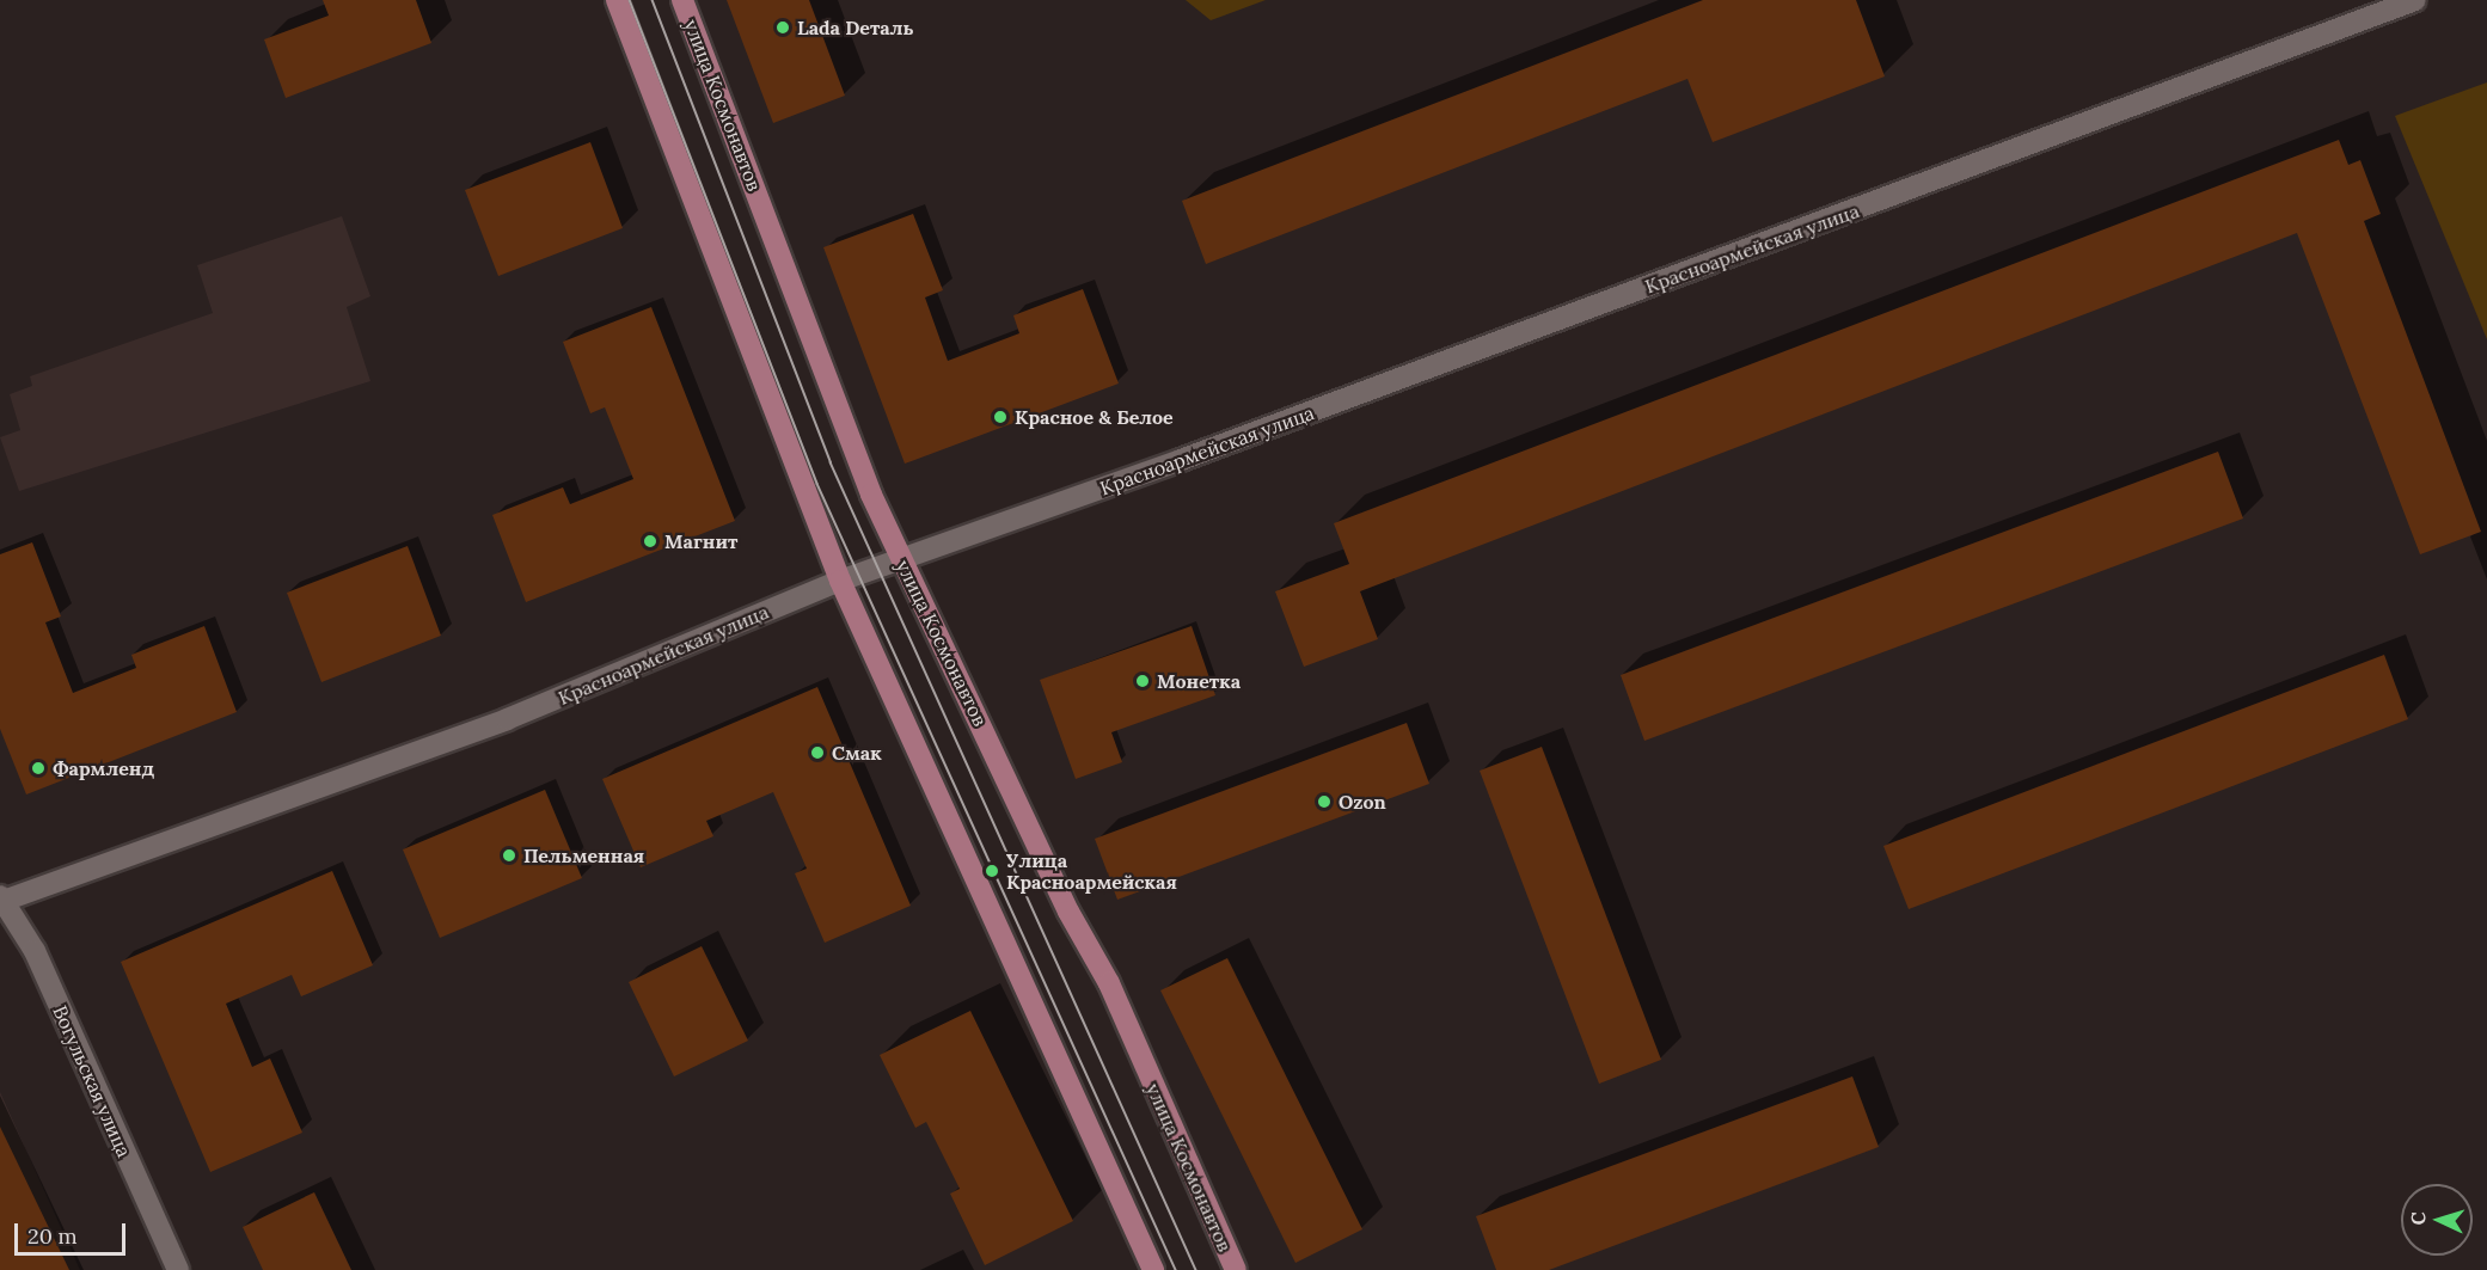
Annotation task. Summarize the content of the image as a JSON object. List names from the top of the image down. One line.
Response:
{"streets":{"main road":["улица Космонавтов"],"street":["Красноармейская улица","Вогульская улица"]},"crossings":[["улица Космонавтов","Красноармейская улица"],["Красноармейская улица","Вогульская улица"]],"places":["Lada Dеталь","Красное & Белое","Магнит","Монетка","Смак","Фармленд","Ozon","Пельменная","Улица Красноармейская"],"scale_bar":"20 m","north":"left"}
